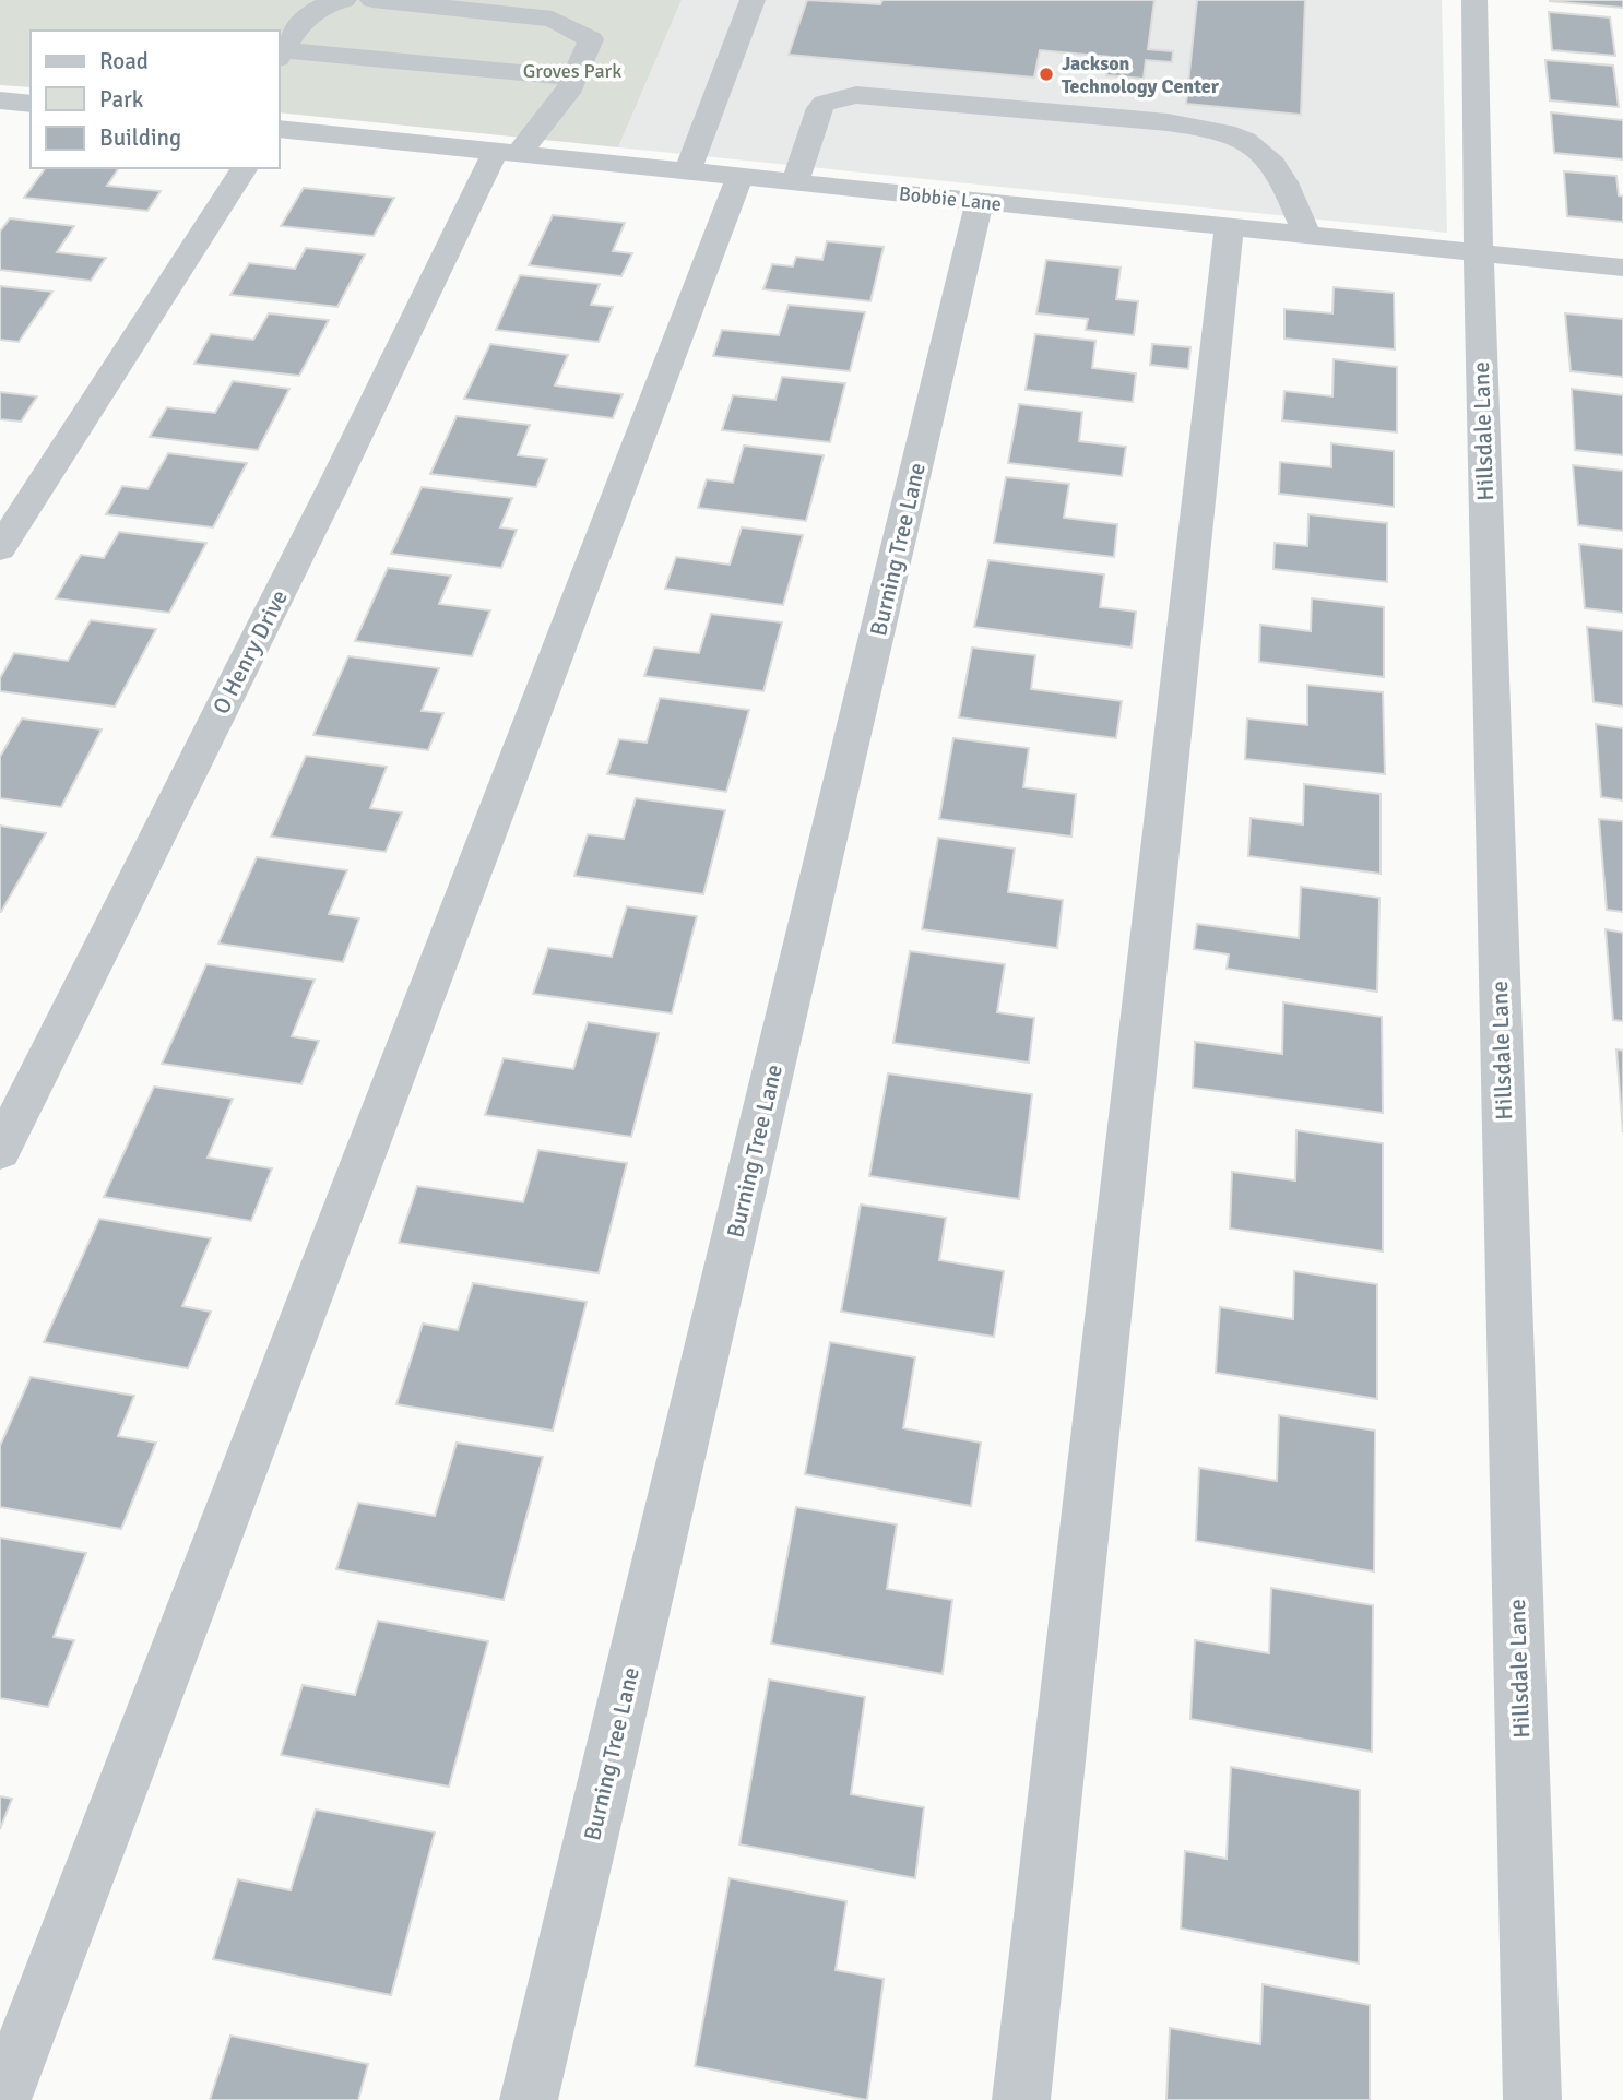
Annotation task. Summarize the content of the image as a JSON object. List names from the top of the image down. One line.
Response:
{"streets":{"street":["Bobbie Lane","Hillsdale Lane","Burning Tree Lane","O Henry Drive"]},"crossings":[["Bobbie Lane","Hillsdale Lane"],["Bobbie Lane","Burning Tree Lane"],["Bobbie Lane","O Henry Drive"]],"parks":["Groves Park"],"places":["Jackson Technology Center"],"legend":["Road","Park","Building"]}
